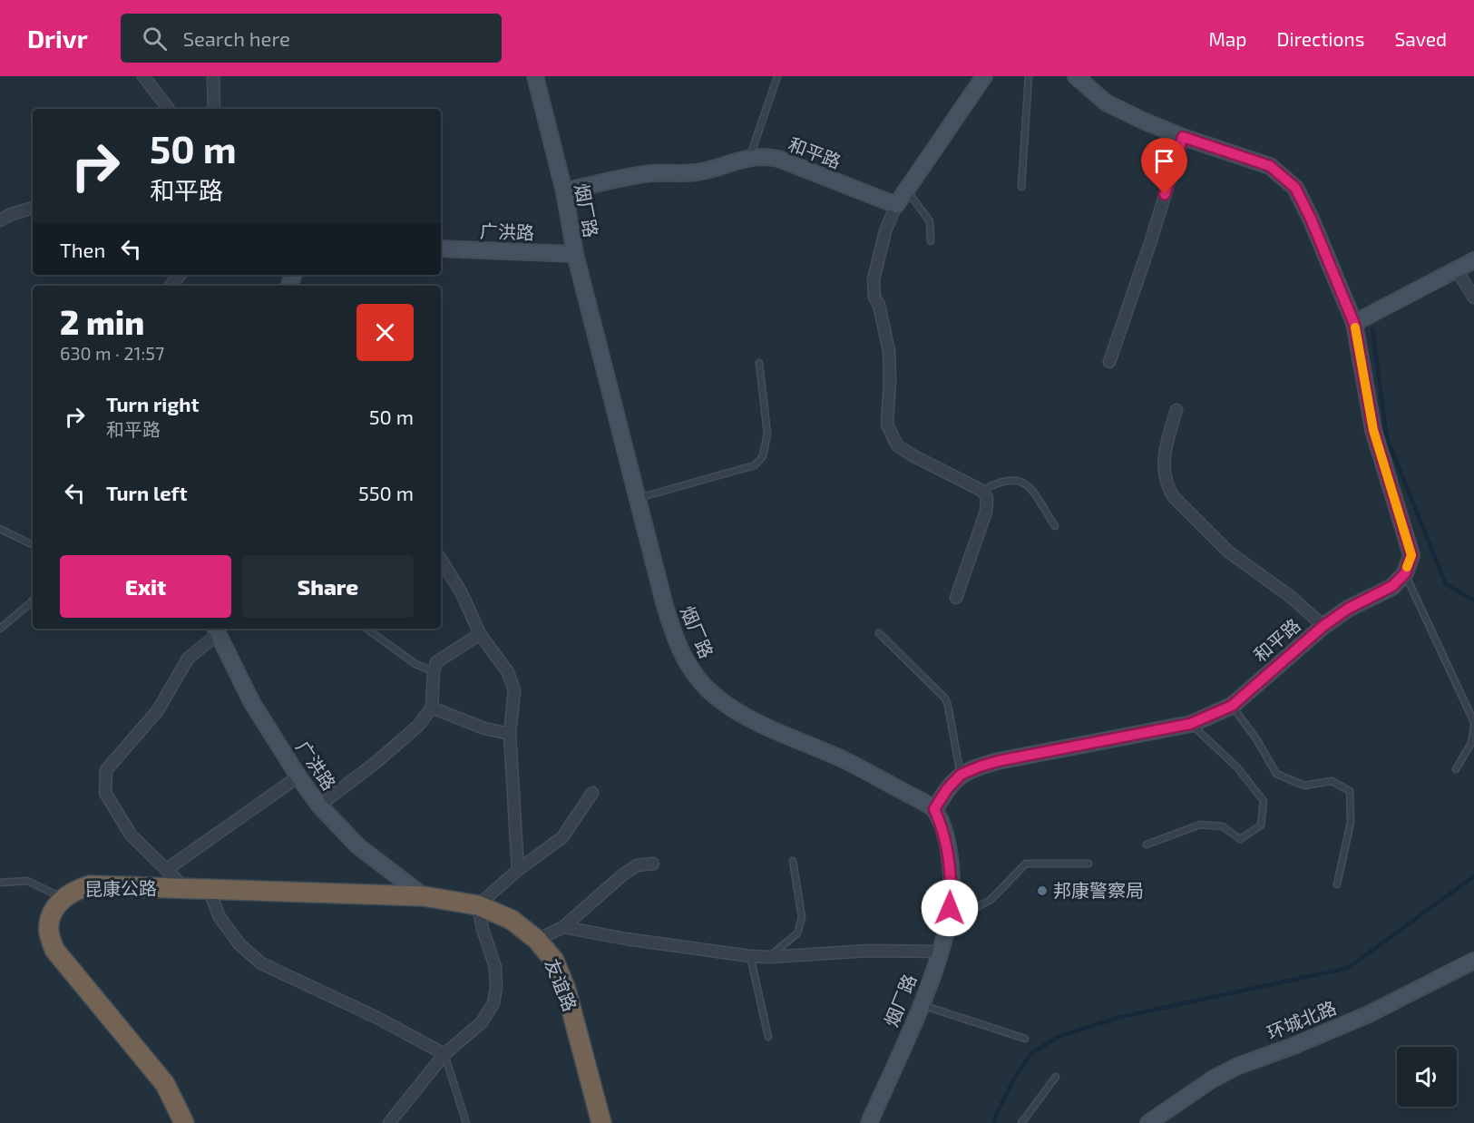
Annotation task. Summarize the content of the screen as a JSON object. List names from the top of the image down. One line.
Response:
{"streets":{"highway":["昆康公路","友谊路"],"street":["和平路","烟厂路","广洪路","环城北路"]},"crossings":[["和平路","烟厂路"],["烟厂路","广洪路"],["广洪路","昆康公路"],["广洪路","友谊路"],["昆康公路","友谊路"]],"places":["邦康警察局"],"page":{"header":"Drivr","search":"Search here","nav":["Map","Directions","Saved"],"turn":["50 m","和平路"],"then":"Then","heading":["2 min","630 m · 21:57"],"list":[{"name":"Turn right","note":"和平路","value":"50 m"},{"name":"Turn left","value":"550 m"}],"buttons":["Exit","Share"]}}
